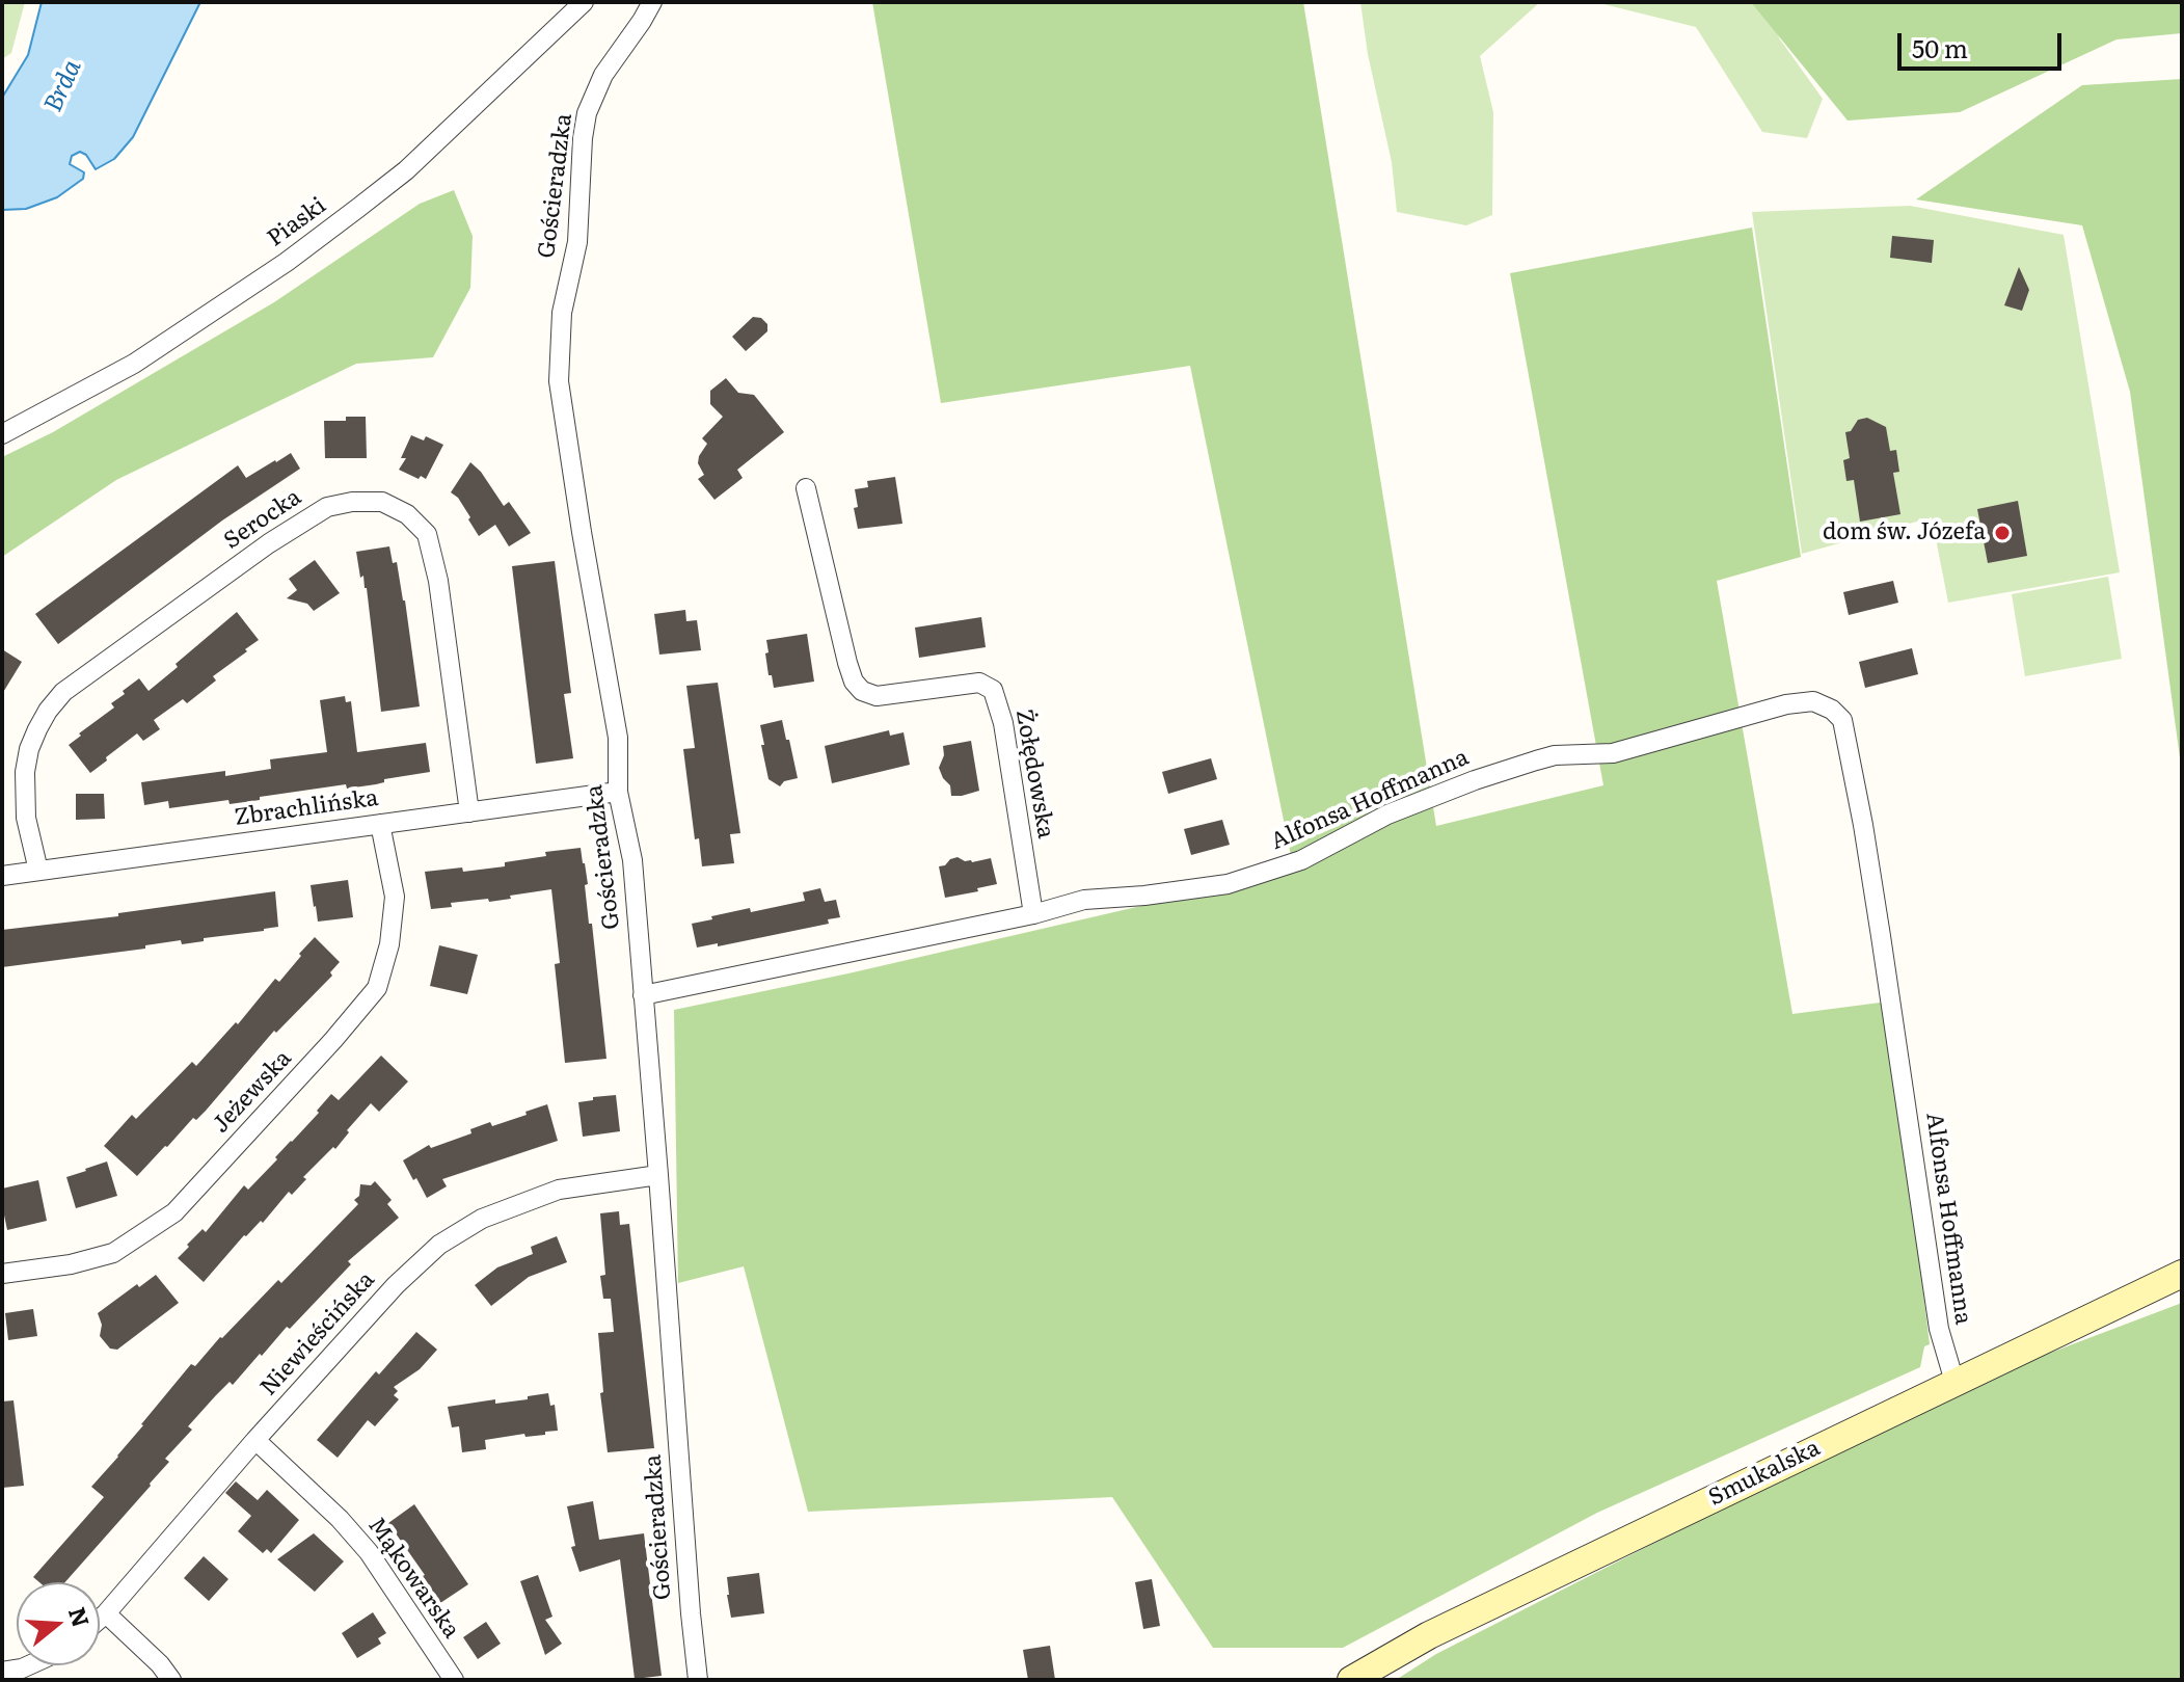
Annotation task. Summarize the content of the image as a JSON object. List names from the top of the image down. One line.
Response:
{"streets":{"street":["Gościeradzka","Piaski","Serocka","Żołędowska","Alfonsa Hoffmanna","Zbrachlińska","Jeżewska","Niewieścińska","Smukalska","Mąkowarska"]},"crossings":[["Gościeradzka","Alfonsa Hoffmanna"],["Gościeradzka","Zbrachlińska"],["Gościeradzka","Niewieścińska"],["Serocka","Zbrachlińska"],["Żołędowska","Alfonsa Hoffmanna"],["Alfonsa Hoffmanna","Smukalska"],["Zbrachlińska","Jeżewska"],["Niewieścińska","Mąkowarska"]],"water":["Brda"],"places":["dom św. Józefa"],"scale_bar":"50 m","north":"right"}
